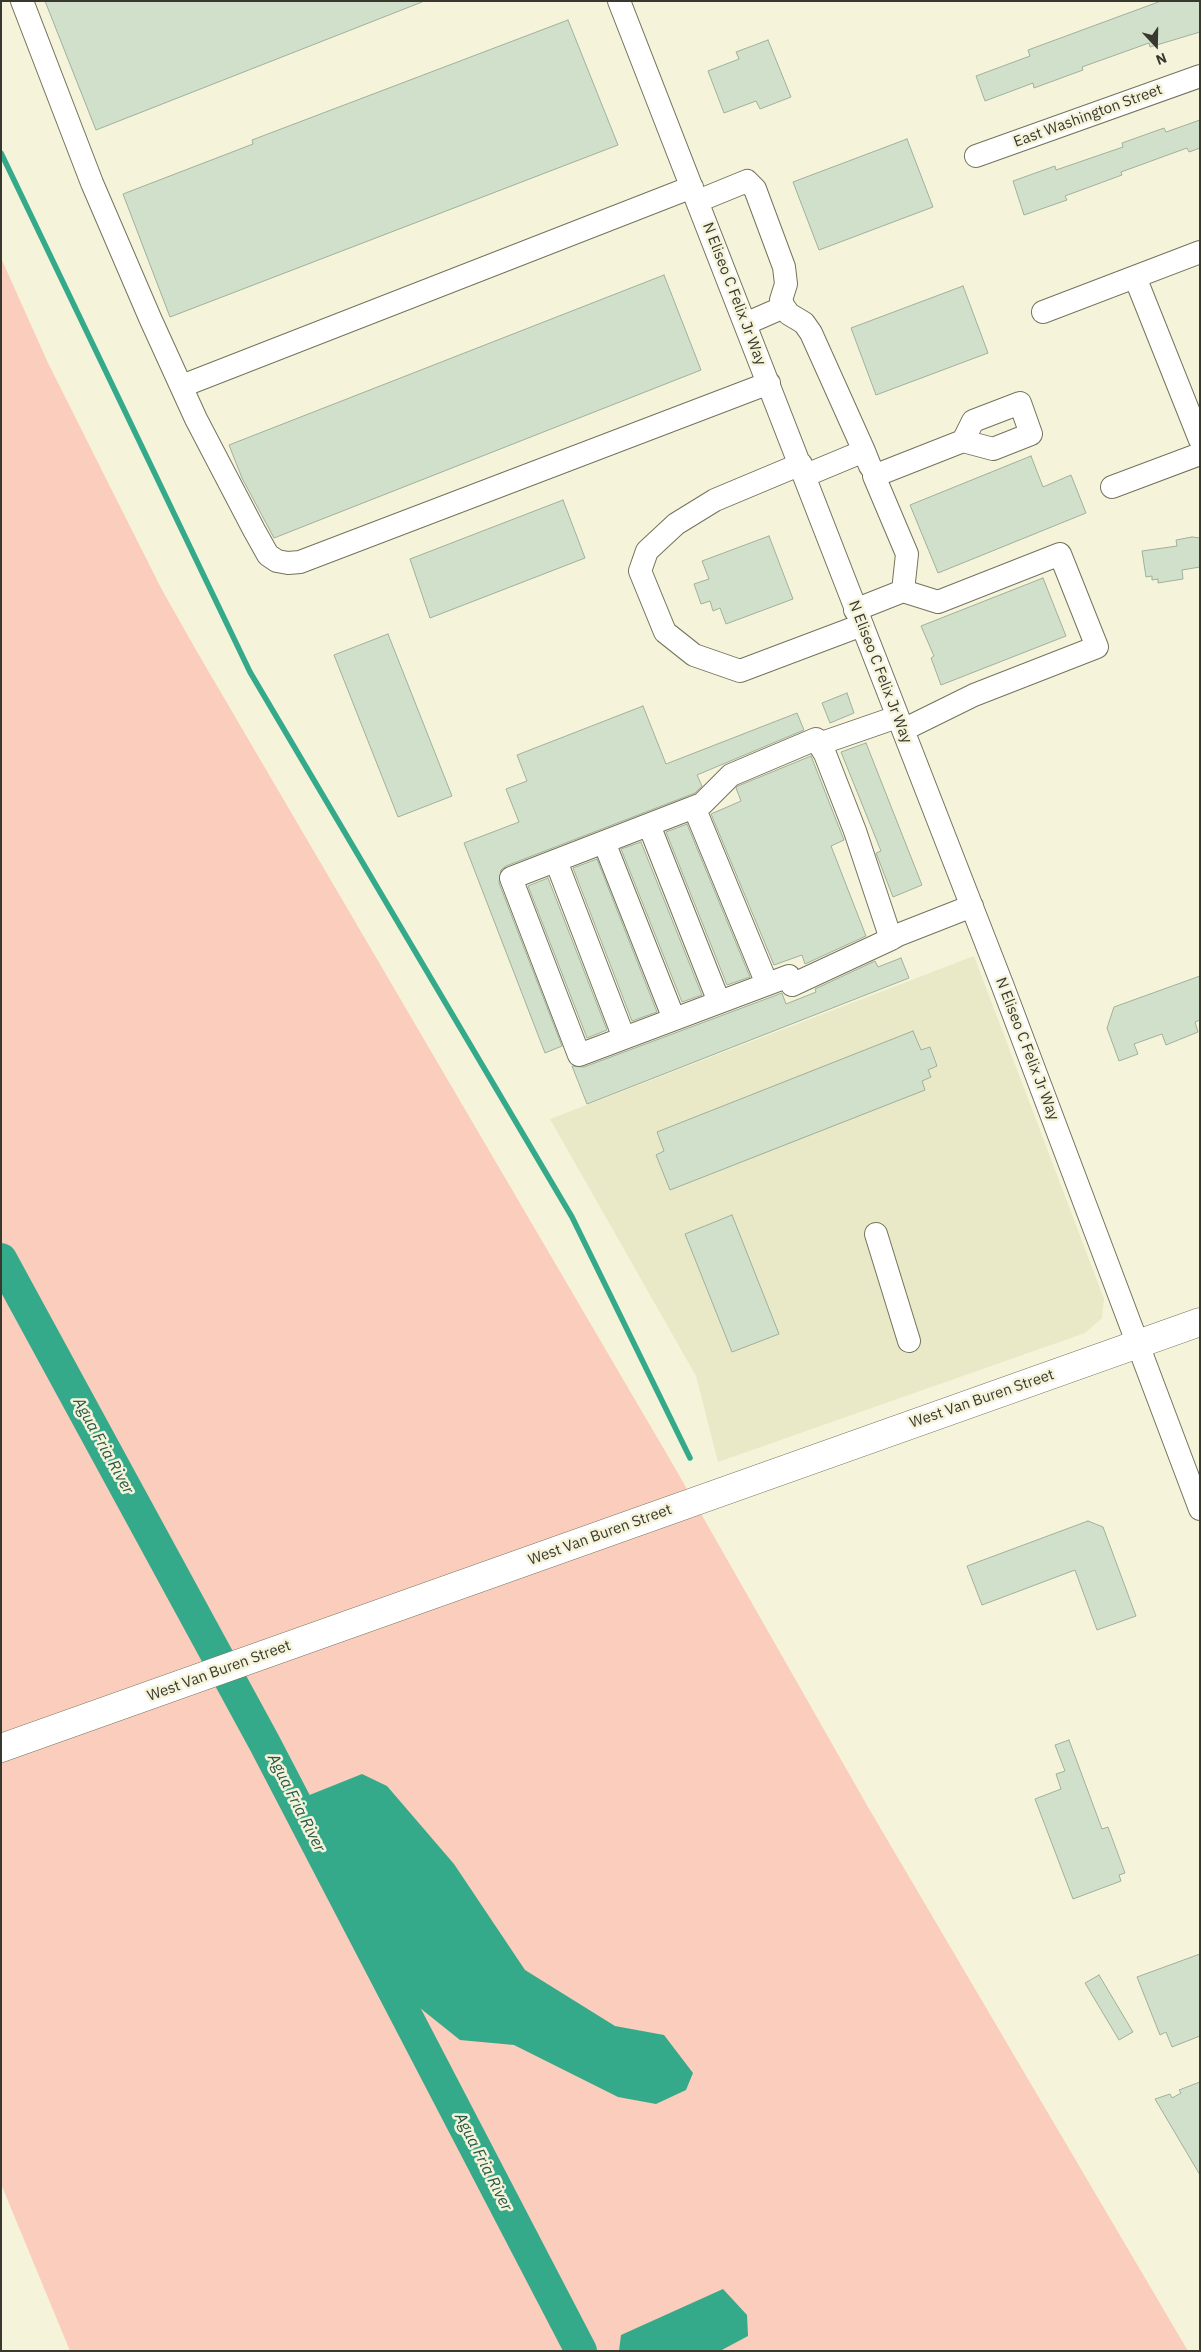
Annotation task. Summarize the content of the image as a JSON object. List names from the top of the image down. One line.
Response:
{"streets":{"main road":["West Van Buren Street"],"street":["East Washington Street","N Eliseo C Felix Jr Way"]},"crossings":[["N Eliseo C Felix Jr Way","West Van Buren Street"]],"water":["Agua Fria River"],"north":"bottom"}
